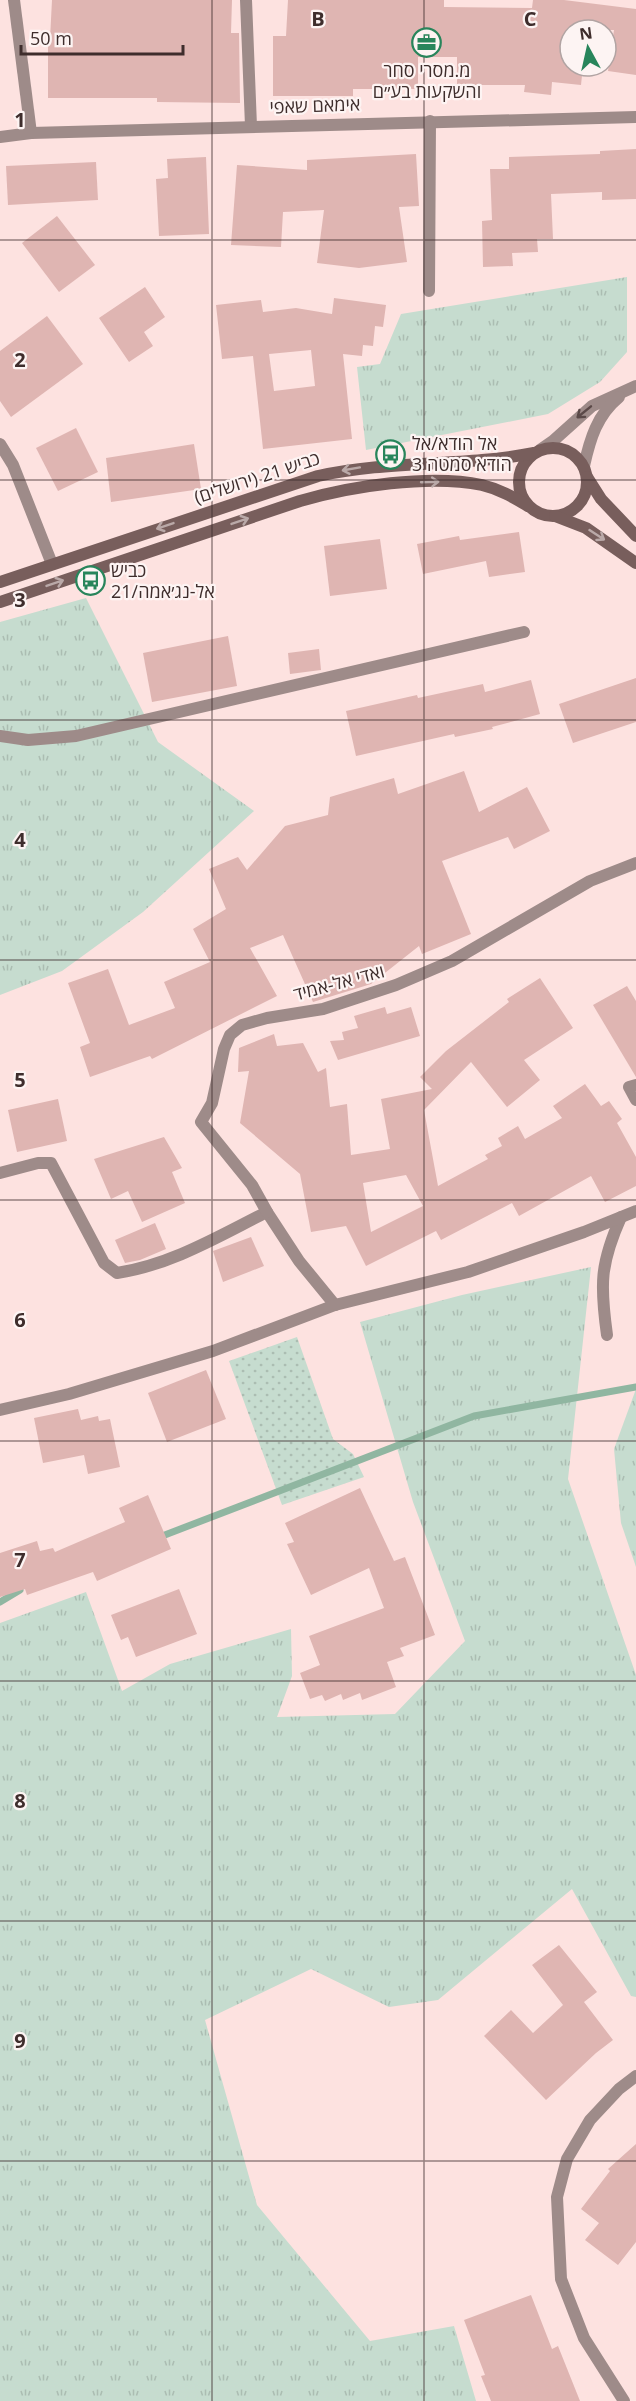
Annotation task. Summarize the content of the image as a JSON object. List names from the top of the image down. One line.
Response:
{"streets":{"main road":["כביש 21 (ירושלים)"],"street":["אימאם שאפי","ואדי אל-אמיד"]},"places":{"office":["מ.מסרי סחר והשקעות בע״ם"],"bus stop":["אל הודא/אל הודא סמטה 3","כביש 21/אל-נג׳אמה"]},"scale_bar":"50 m","north":"top","grid":{"columns":["B","C"],"rows":["1","2","3","4","5","6","7","8","9"]}}
